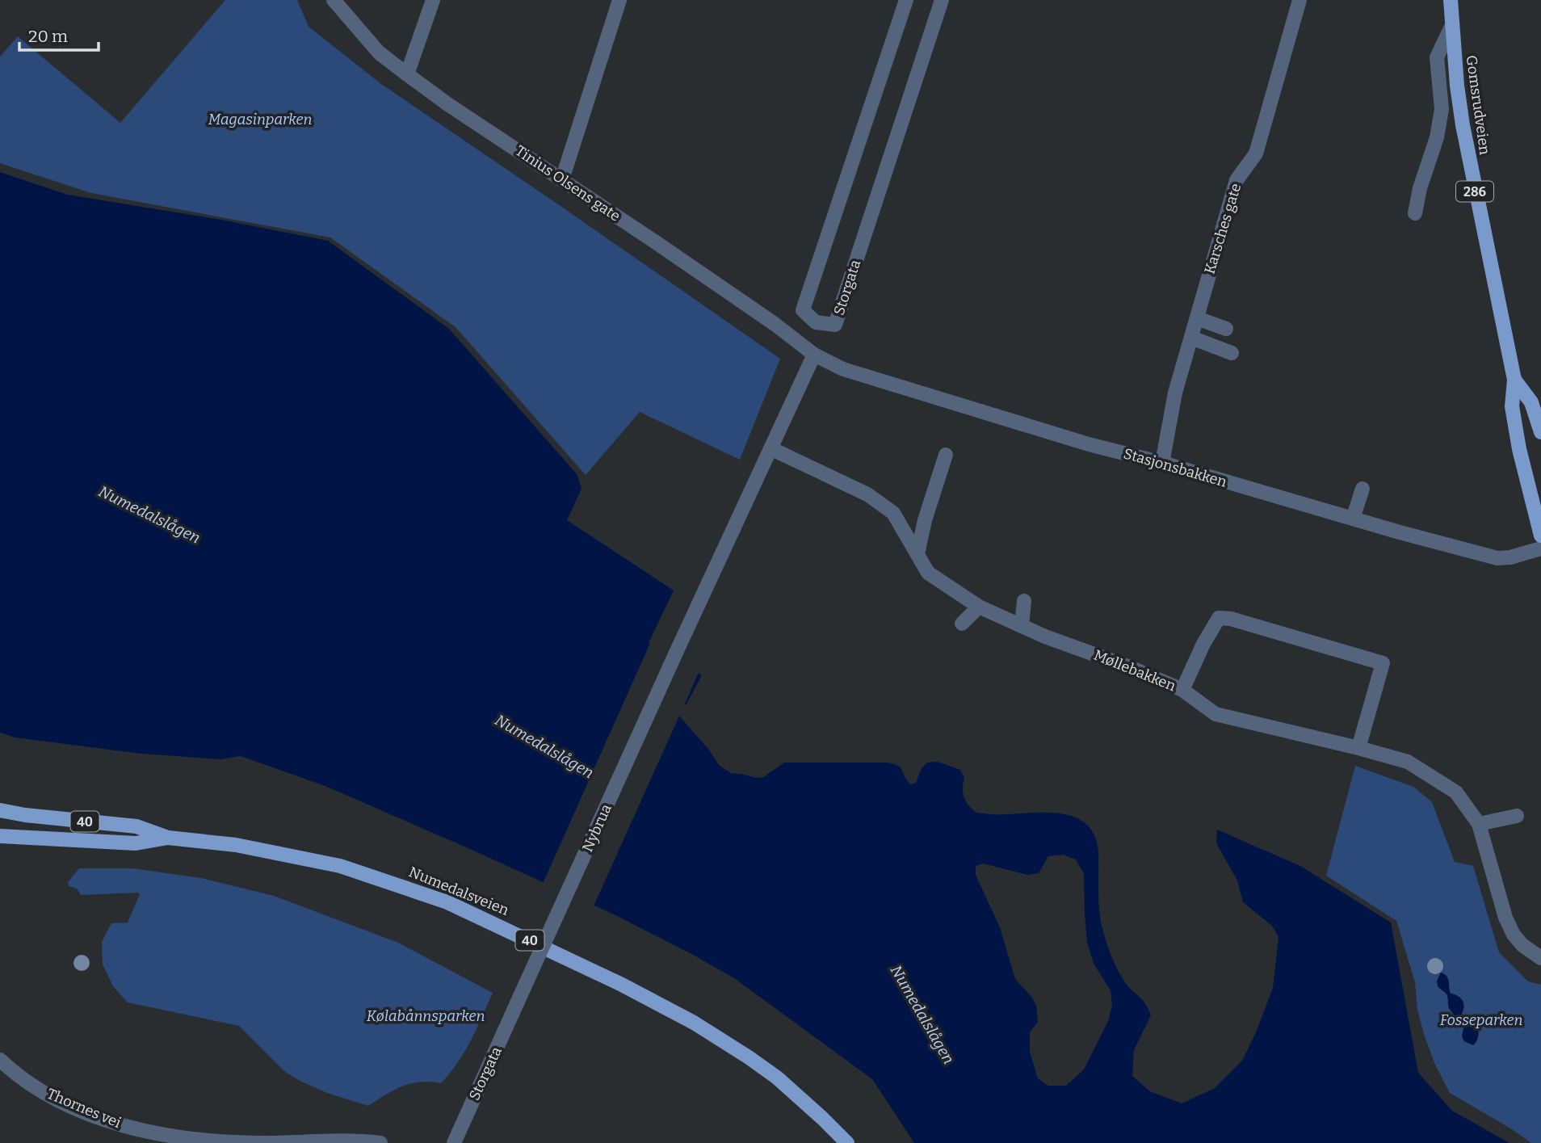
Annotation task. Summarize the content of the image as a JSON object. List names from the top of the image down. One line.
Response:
{"streets":{"main road":["Gomsrudveien","286","40","Numedalsveien"],"street":["Tinius Olsens gate","Karsches gate","Storgata","Stasjonsbakken","Møllebakken","Nybrua","Thornes vei"]},"crossings":[["Tinius Olsens gate","Stasjonsbakken"],["Karsches gate","Stasjonsbakken"],["Storgata","Nybrua"],["Møllebakken","Nybrua"]],"water":["Numedalslågen"],"parks":["Magasinparken","Kølabånnsparken","Fosseparken"],"scale_bar":"20 m"}
